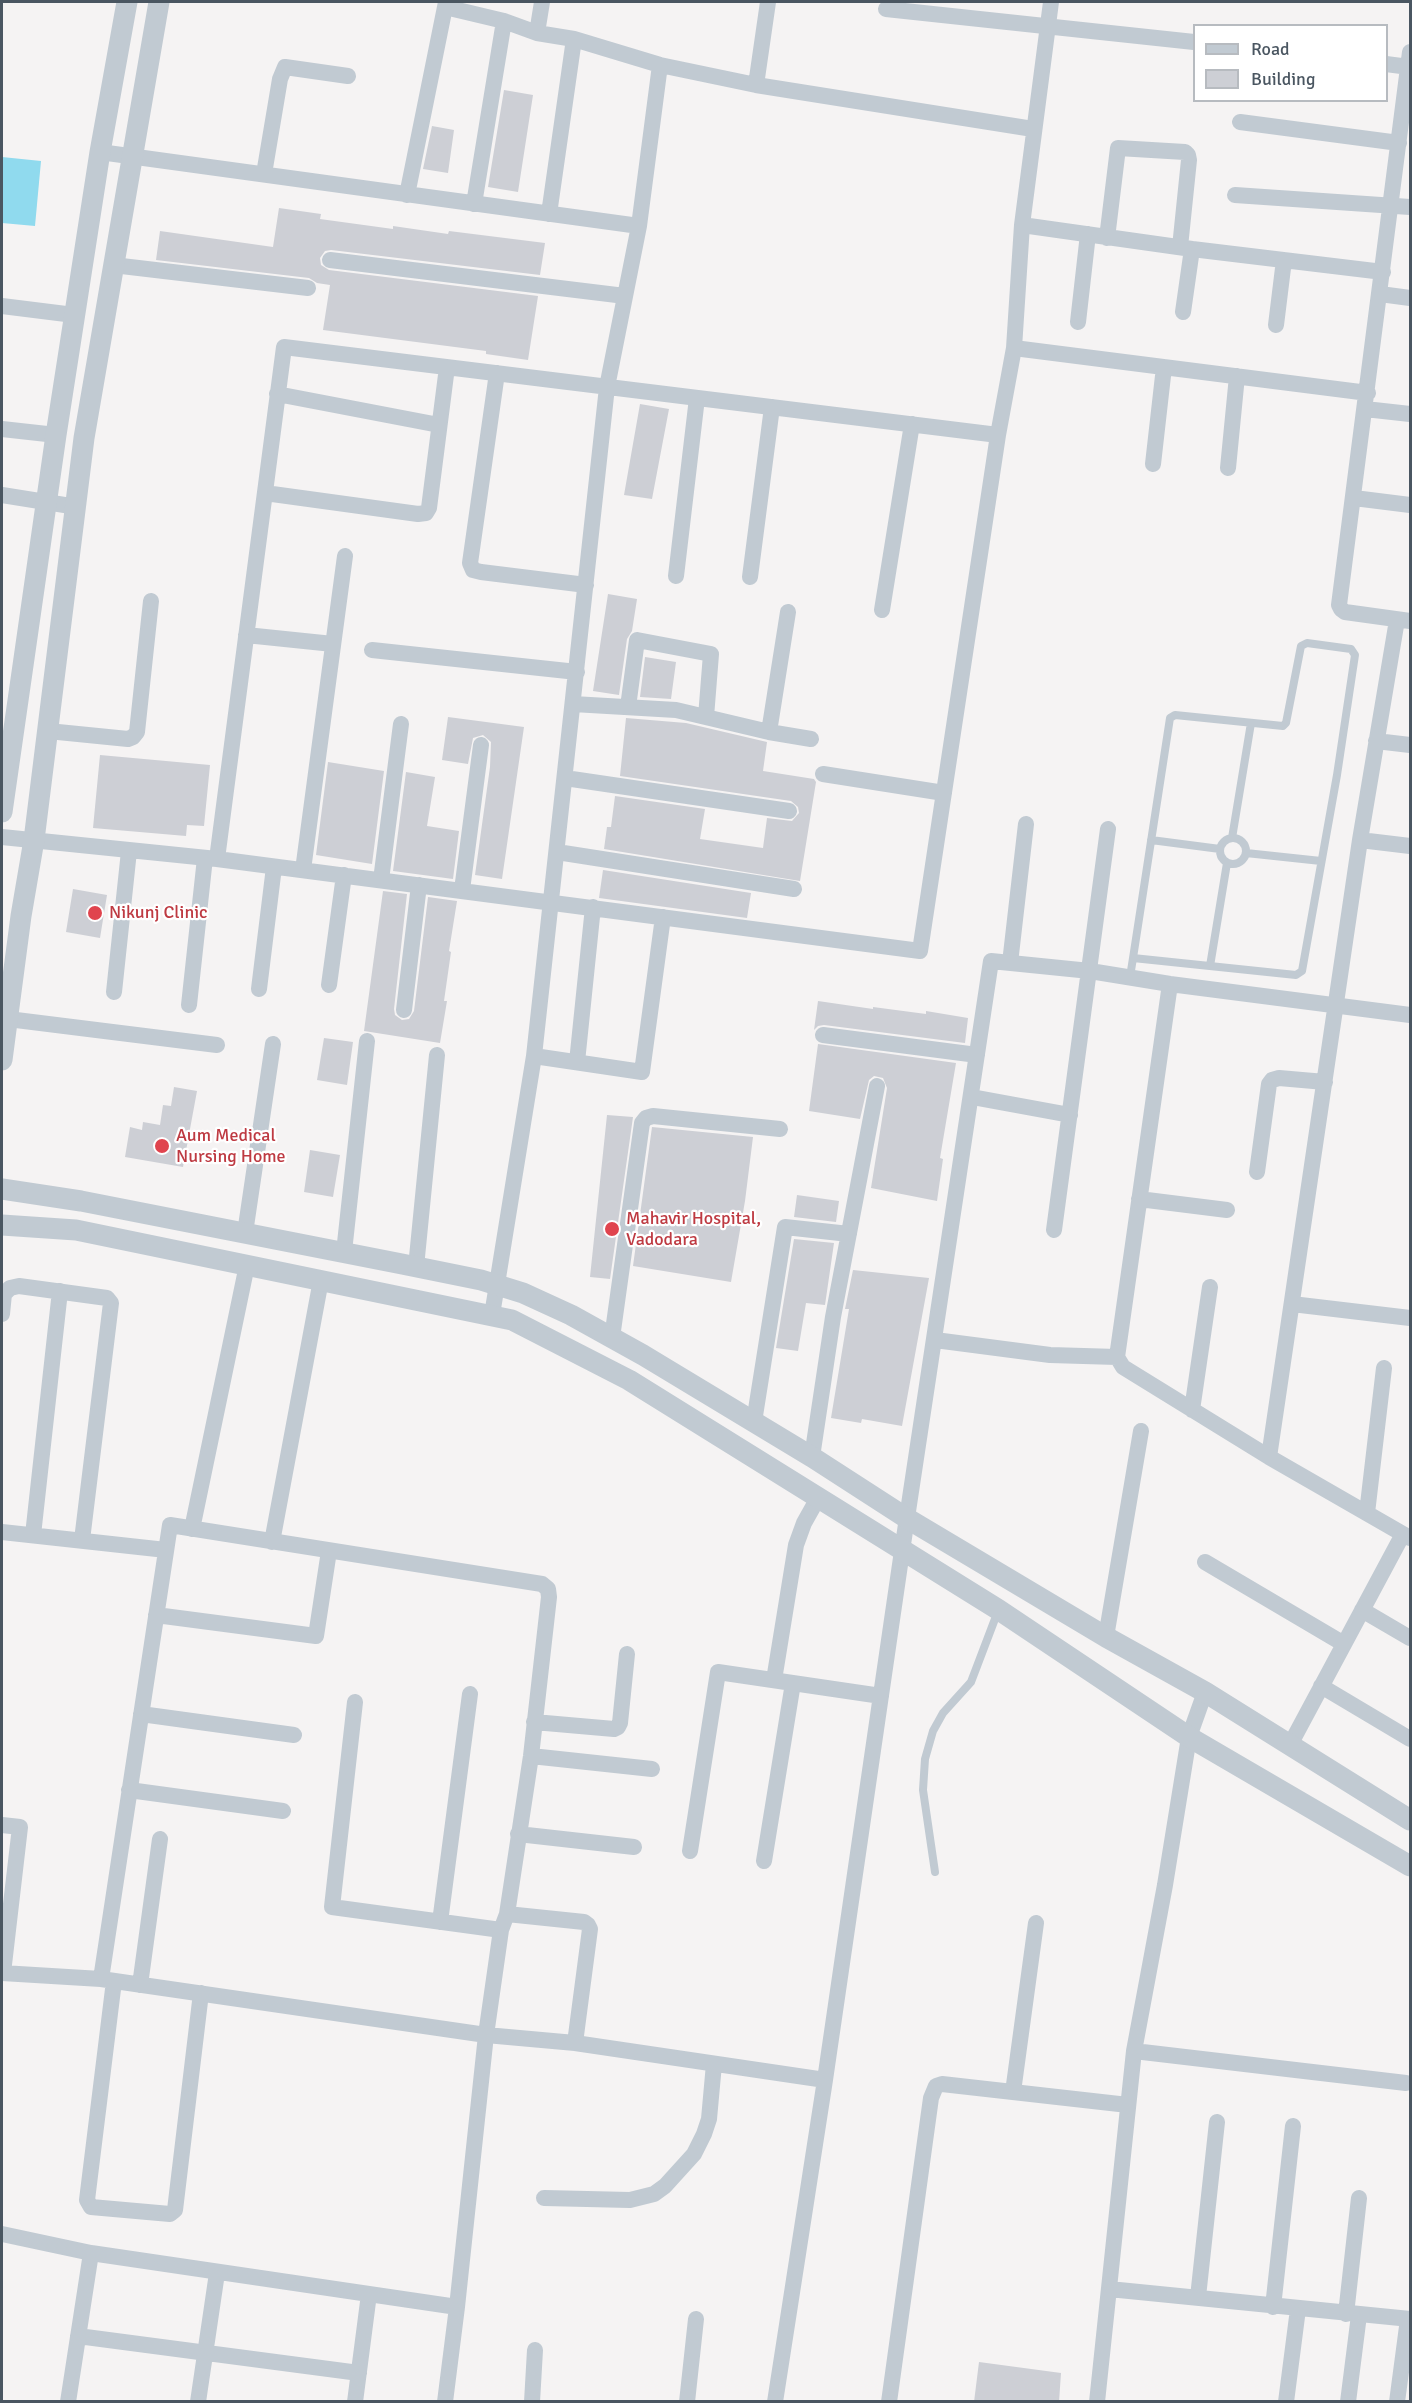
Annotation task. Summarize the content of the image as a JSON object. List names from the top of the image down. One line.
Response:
{"places":["Nikunj Clinic","Aum Medical Nursing Home","Mahavir Hospital, Vadodara"],"legend":["Road","Building"]}
